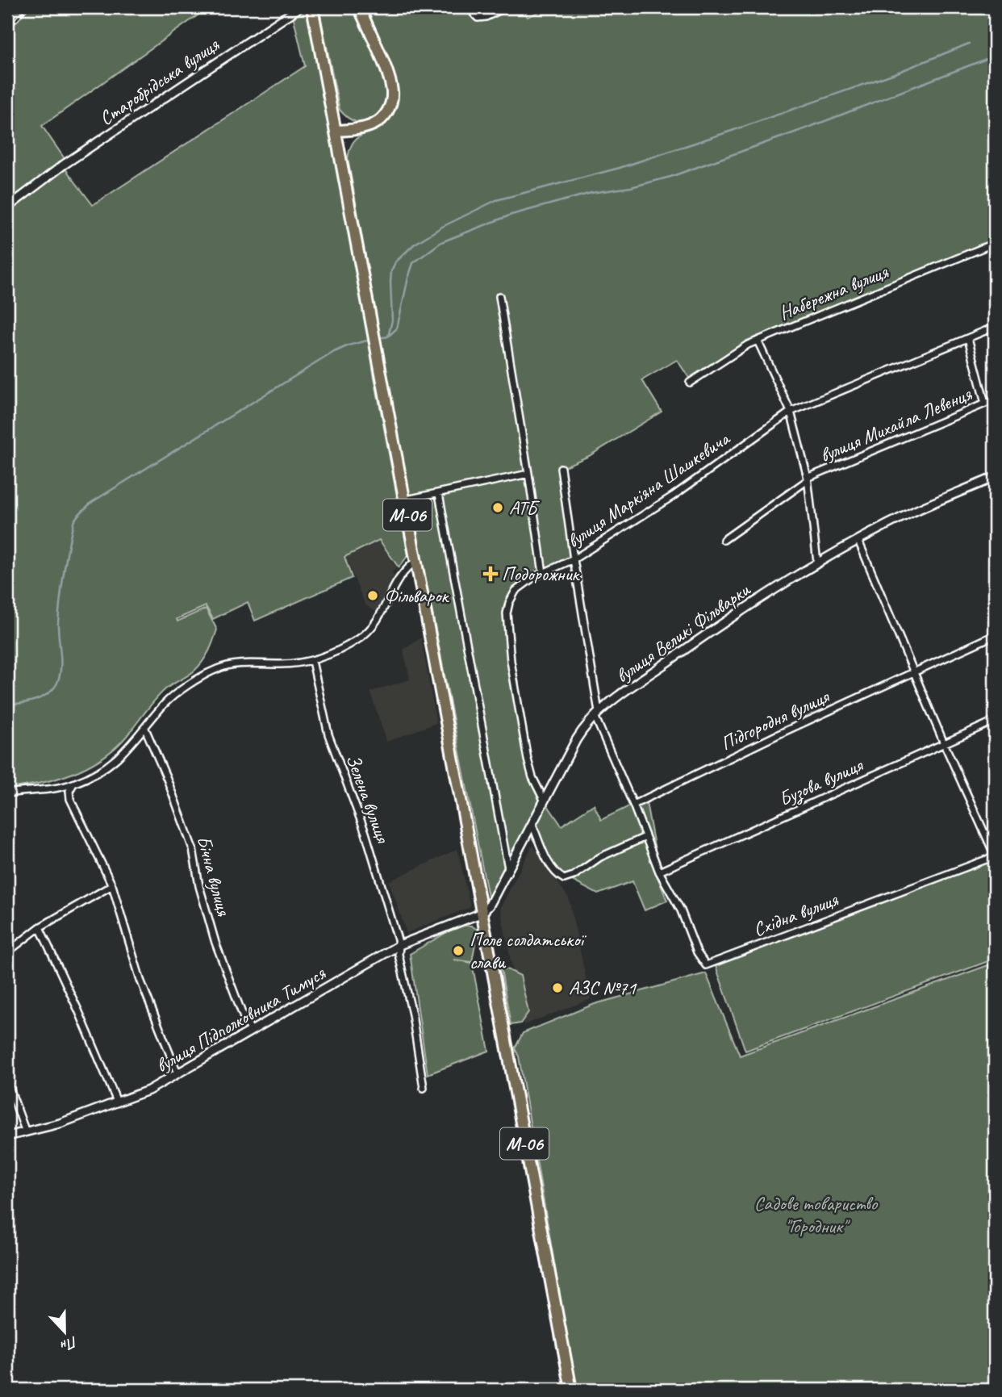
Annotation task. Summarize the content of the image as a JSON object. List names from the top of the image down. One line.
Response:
{"streets":{"highway":["М-06"],"street":["Старобрідська вулиця","Набережна вулиця","вулиця Михайла Левенця","вулиця Маркіяна Шашкевича","вулиця Великі Фільварки","Підгородня вулиця","Бузова вулиця","Зелена вулиця","Бічна вулиця","Східна вулиця","вулиця Підполковника Тимуся"]},"crossings":[["вулиця Маркіяна Шашкевича","вулиця Великі Фільварки"],["М-06","вулиця Великі Фільварки"],["М-06","вулиця Підполковника Тимуся"],["вулиця Великі Фільварки","вулиця Підполковника Тимуся"],["Бузова вулиця","Східна вулиця"],["Зелена вулиця","вулиця Підполковника Тимуся"],["Бічна вулиця","вулиця Підполковника Тимуся"]],"parks":["Садове товариство \"Городник\""],"places":{"other":["АТБ","Фільварок","Поле солдатської слави","АЗС №71"],"health":["Подорожник"]},"north":"bottom"}
